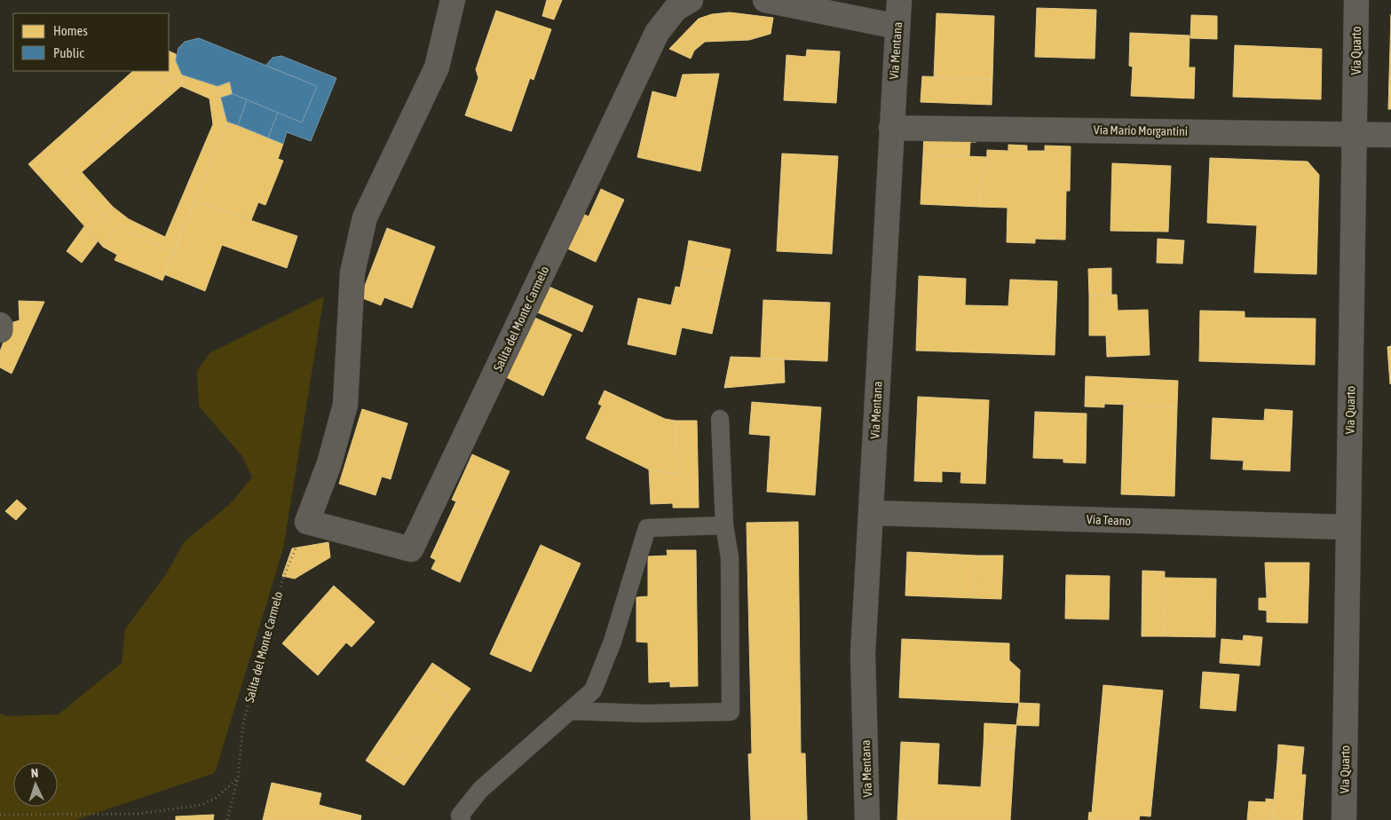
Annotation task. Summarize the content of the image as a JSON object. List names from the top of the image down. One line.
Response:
{"streets":{"street":["Via Mentana","Via Quarto","Via Mario Morgantini","Salita del Monte Carmelo","Via Teano"]},"crossings":[["Via Mentana","Via Mario Morgantini"],["Via Mentana","Via Teano"],["Via Quarto","Via Mario Morgantini"],["Via Quarto","Via Teano"]],"legend":["Homes","Public"],"north":"top"}
